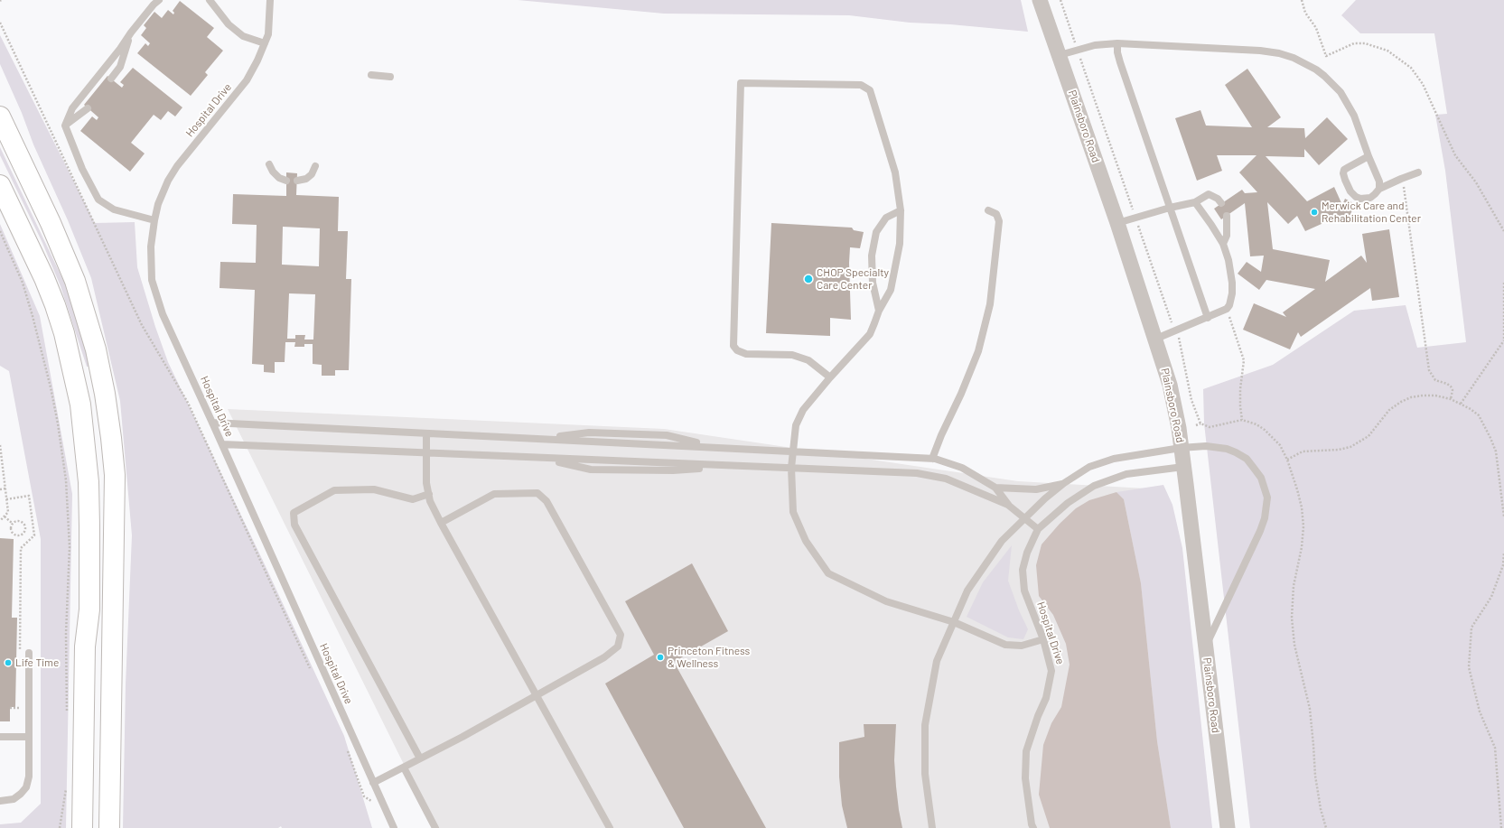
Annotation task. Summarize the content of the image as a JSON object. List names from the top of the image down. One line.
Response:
{"streets":{"street":["Plainsboro Road"],"lane":["Hospital Drive"]},"places":["Merwick Care and Rehabilitation Center","CHOP Specialty Care Center","Princeton Fitness & Wellness","Life Time"]}
